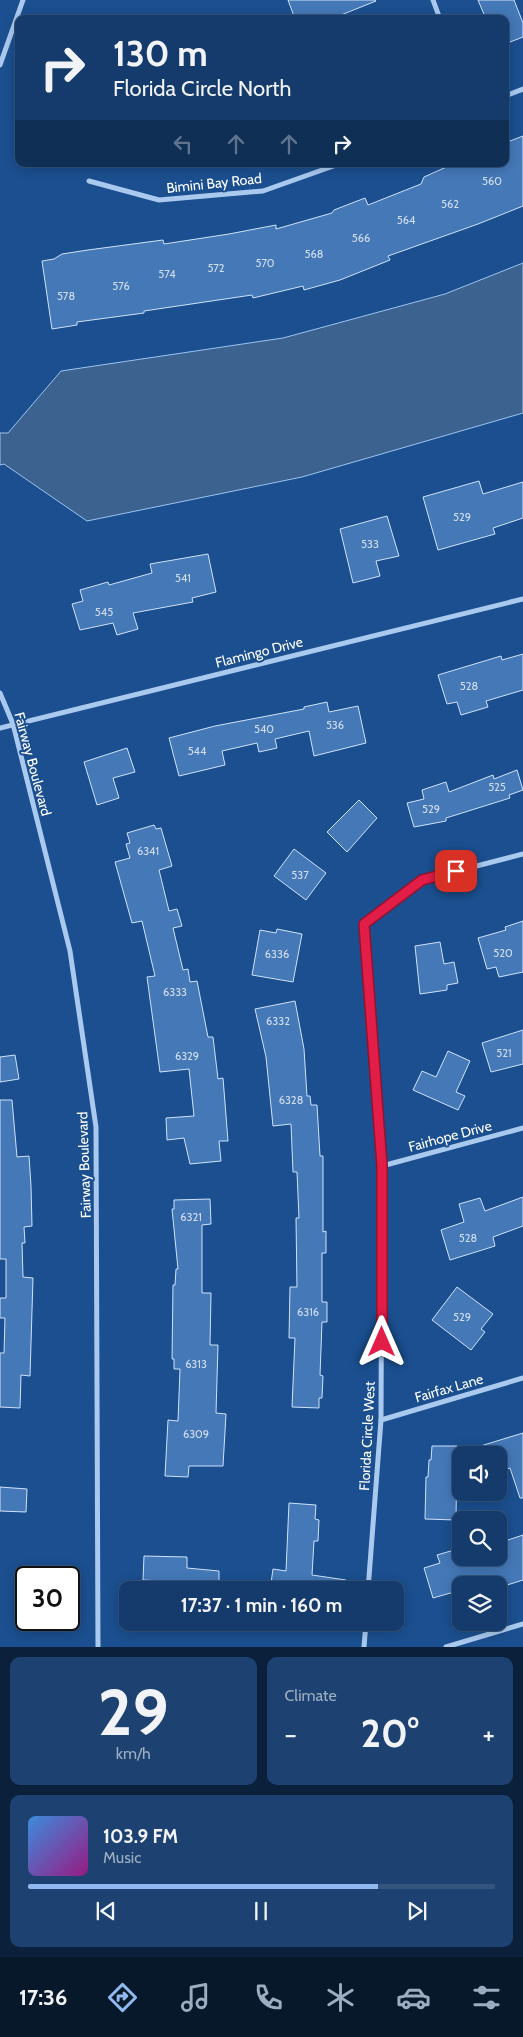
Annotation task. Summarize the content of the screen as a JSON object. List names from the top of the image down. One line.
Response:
{"streets":{"street":["Bimini Bay Road","Flamingo Drive","Fairway Boulevard","Fairhope Drive","Fairfax Lane","Florida Circle West"]},"crossings":[["Flamingo Drive","Fairway Boulevard"],["Fairhope Drive","Florida Circle West"],["Fairfax Lane","Florida Circle West"]],"house_numbers":["560","562","564","566","568","570","572","574","576","578","529","533","541","545","528","536","540","544","525","529","6341","537","520","6336","6333","6332","521","6329","6328","6321","528","6316","529","6313","6309"],"page":{"turn":["130 m","Florida Circle North"],"limit":"30","trip":"17:37 · 1 min · 160 m","tile":[["29","km/h"],"Climate"],"heat":["−","20°","+"],"song":["103.9 FM","Music"],"tabs":"17:36"}}
